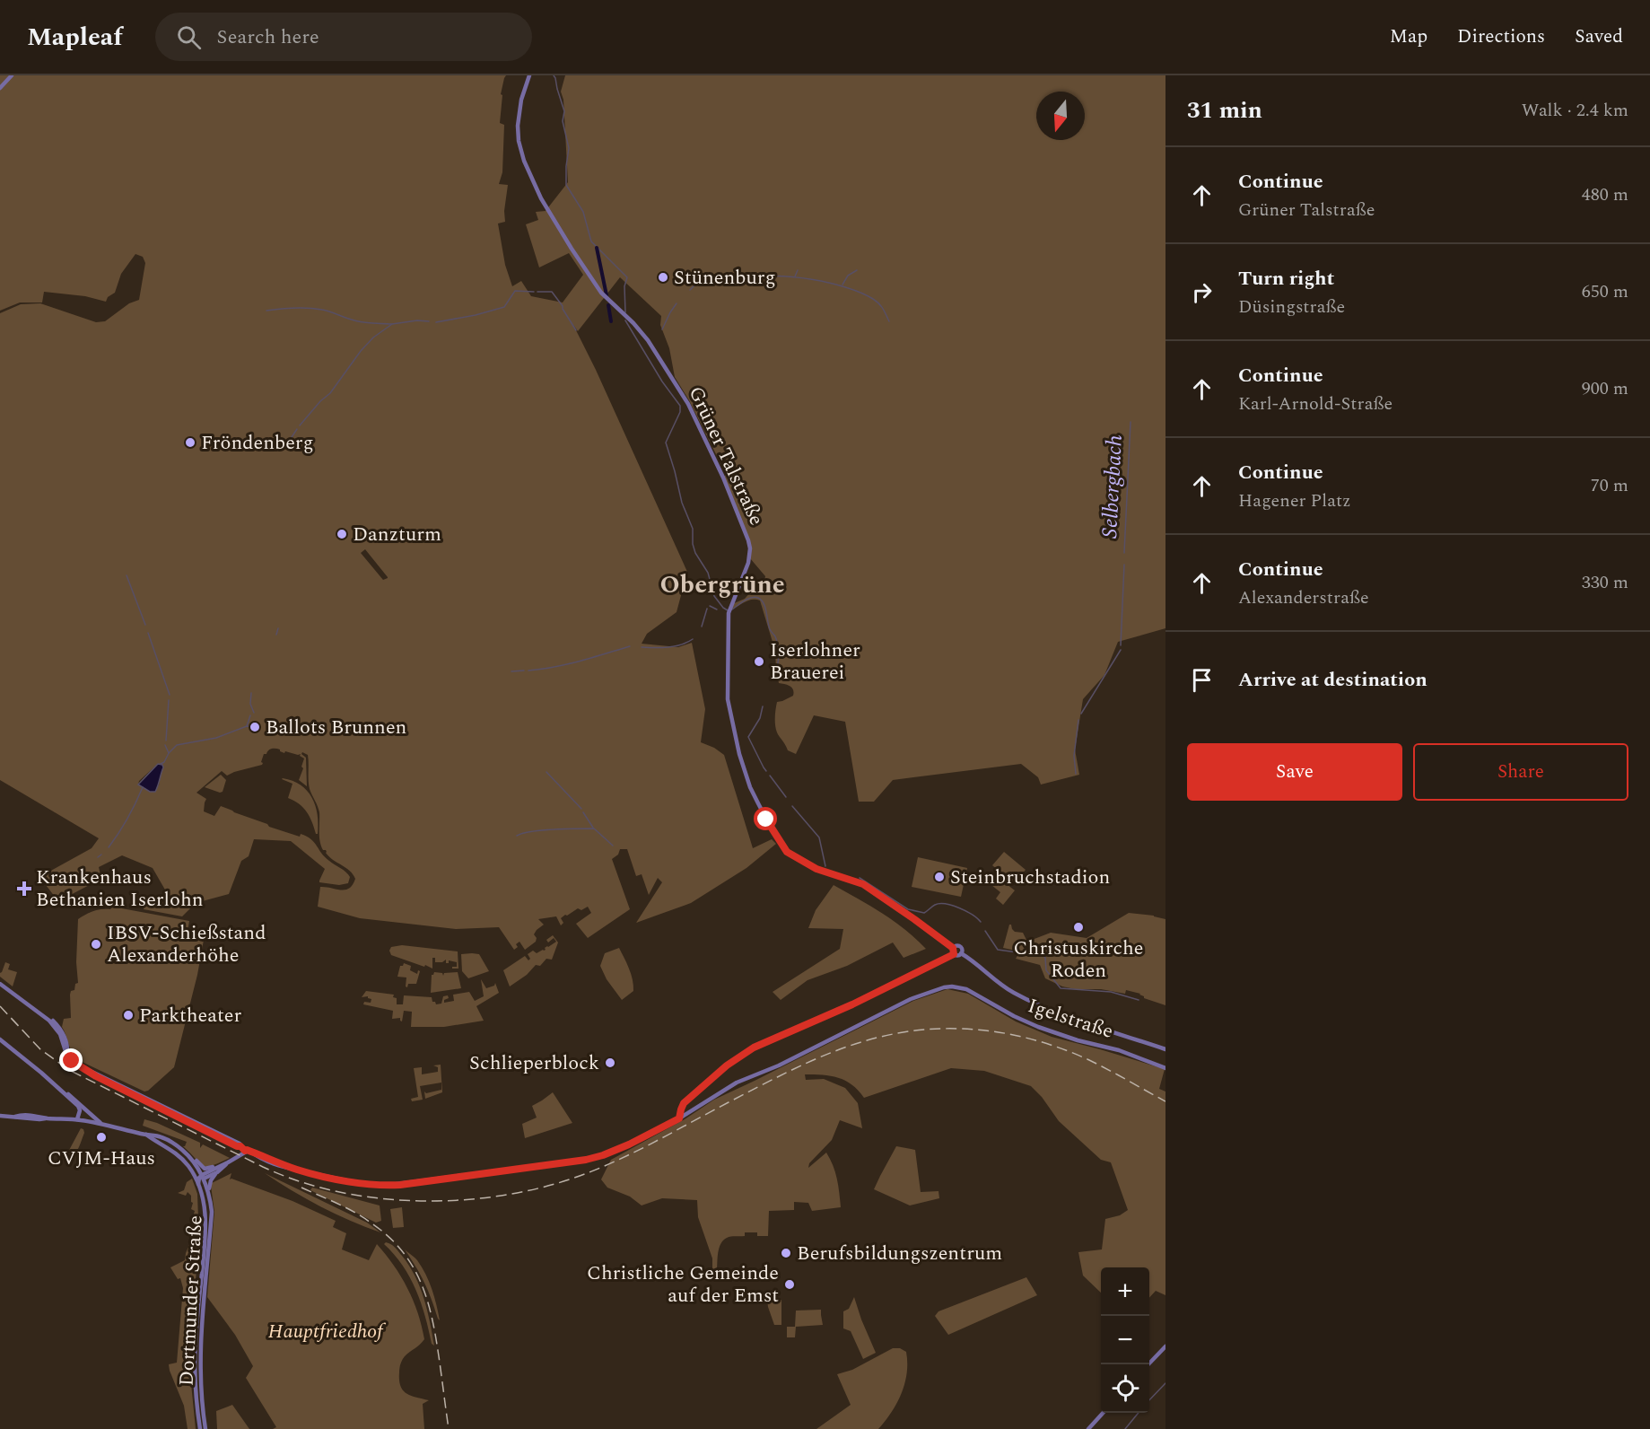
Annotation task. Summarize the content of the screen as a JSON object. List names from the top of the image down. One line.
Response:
{"streets":{"main road":["Grüner Talstraße","Igelstraße","Dortmunder Straße"]},"districts":["Obergrüne"],"water":["Selbergbach"],"parks":["Hauptfriedhof"],"places":{"other":["Stünenburg","Fröndenberg","Danzturm","Iserlohner Brauerei","Ballots Brunnen","Steinbruchstadion","Christuskirche Roden","IBSV-Schießstand Alexanderhöhe","Parktheater","Schlieperblock","CVJM-Haus","Berufsbildungszentrum","Christliche Gemeinde auf der Emst"],"health":["Krankenhaus Bethanien Iserlohn"]},"north":"bottom","page":{"header":"Mapleaf","search":"Search here","nav":["Map","Directions","Saved"],"heading":["31 min","Walk · 2.4 km"],"list":[["Continue","Grüner Talstraße","480 m"],["Turn right","Düsingstraße","650 m"],["Continue","Karl-Arnold-Straße","900 m"],["Continue","Hagener Platz","70 m"],["Continue","Alexanderstraße","330 m"],"Arrive at destination"],"buttons":["Save","Share"],"map_buttons":["+","−"]}}
